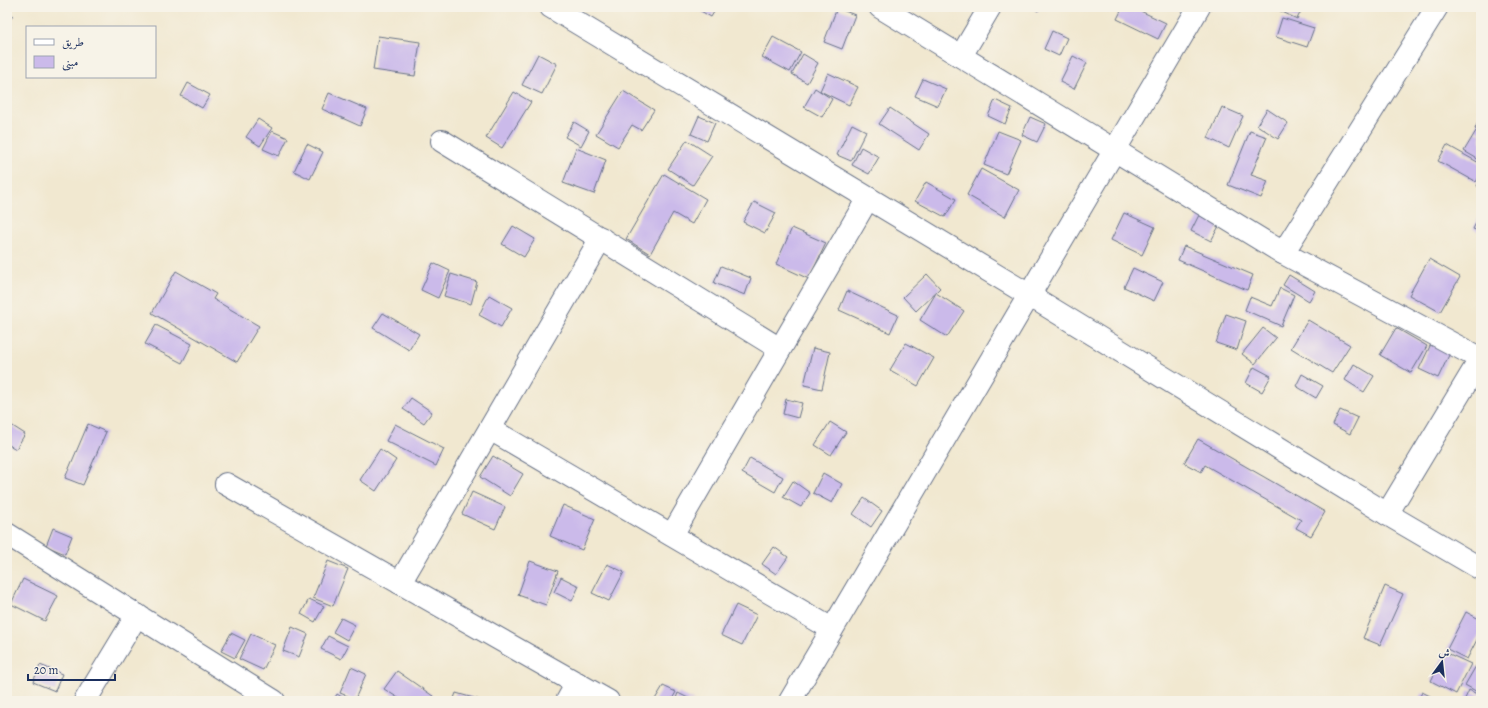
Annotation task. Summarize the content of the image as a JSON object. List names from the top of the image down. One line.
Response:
{"legend":["طريق","مبنى"],"scale_bar":"20 m","north":"top"}
